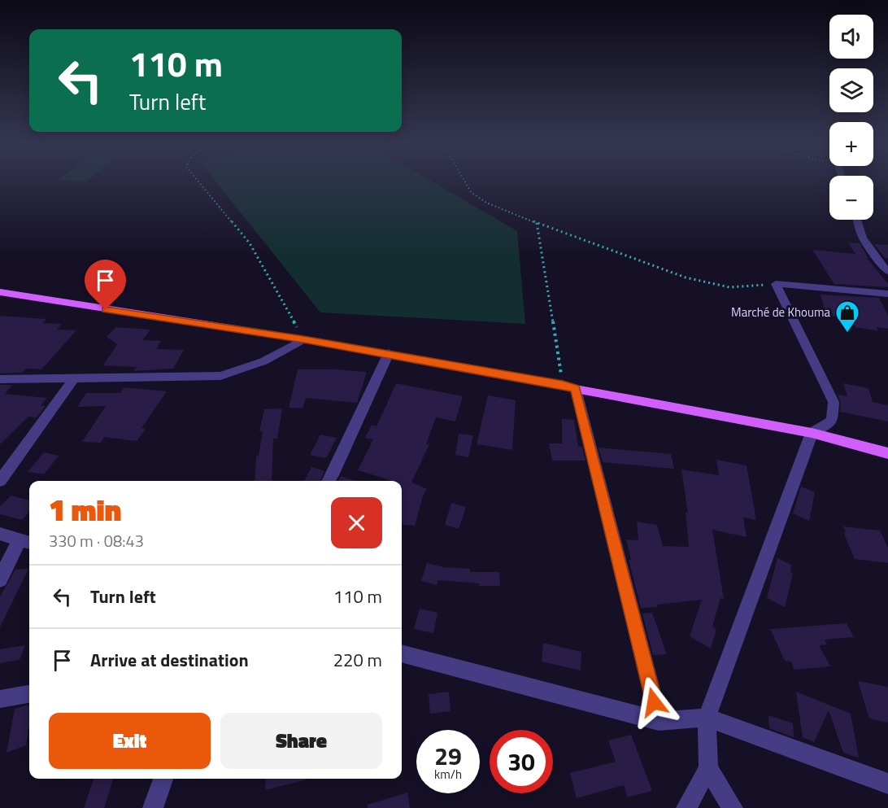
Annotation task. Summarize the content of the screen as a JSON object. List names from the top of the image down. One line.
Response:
{"places":{"shop":["Marché de Khouma"]},"page":{"map_buttons":["+","−"],"turn":["110 m","Turn left"],"heading":["1 min","330 m · 08:43"],"list":[{"name":"Turn left","value":"110 m"},{"name":"Arrive at destination","value":"220 m"}],"buttons":["Exit","Share"],"speed":"29 km/h","limit":"30"}}
